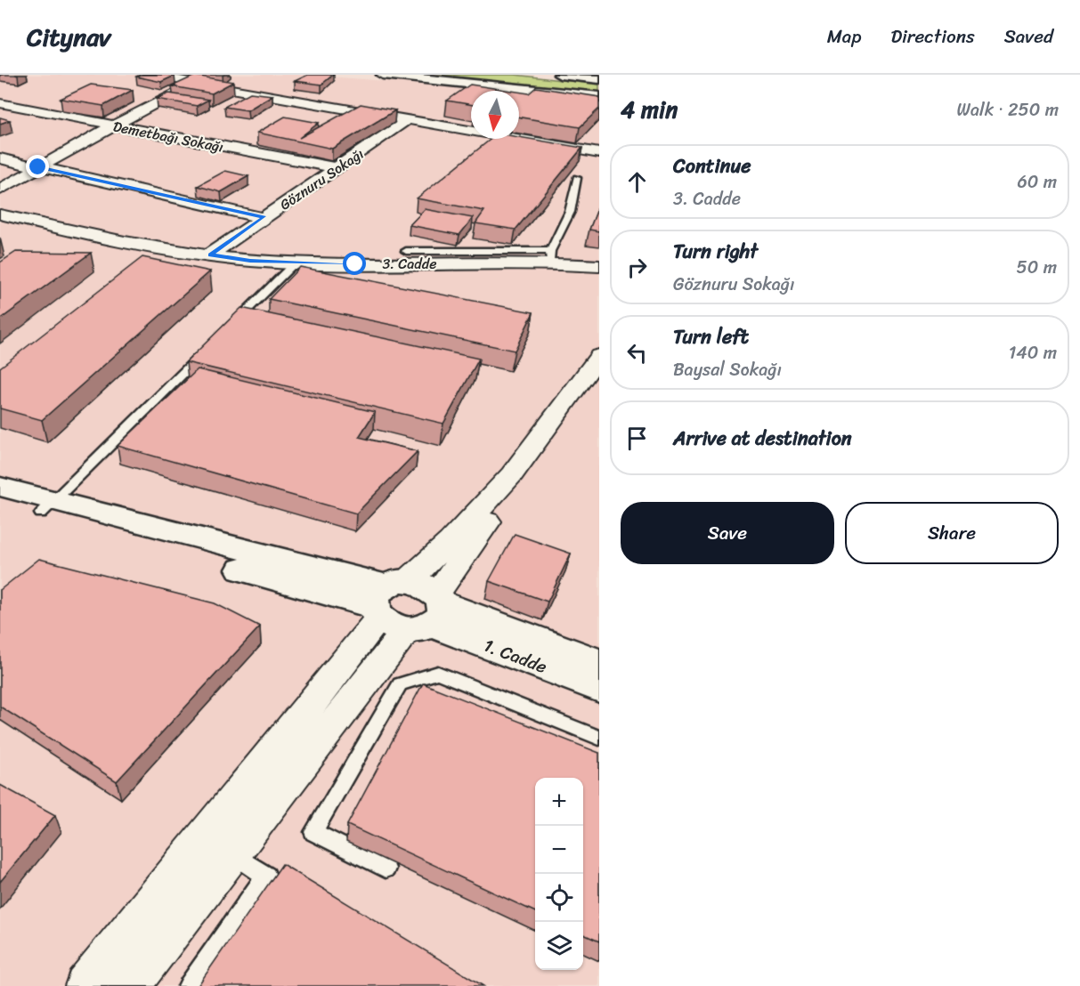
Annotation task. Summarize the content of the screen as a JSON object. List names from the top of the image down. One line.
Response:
{"streets":{"main road":["1. Cadde"],"street":["Demetbağı Sokağı","Göznuru Sokağı","3. Cadde"]},"crossings":[["Demetbağı Sokağı","Göznuru Sokağı"],["Göznuru Sokağı","3. Cadde"]],"north":"bottom","page":{"header":"Citynav","nav":["Map","Directions","Saved"],"heading":["4 min","Walk · 250 m"],"list":[["Continue","3. Cadde","60 m"],["Turn right","Göznuru Sokağı","50 m"],["Turn left","Baysal Sokağı","140 m"],"Arrive at destination"],"buttons":["Save","Share"],"map_buttons":["+","−"]}}
